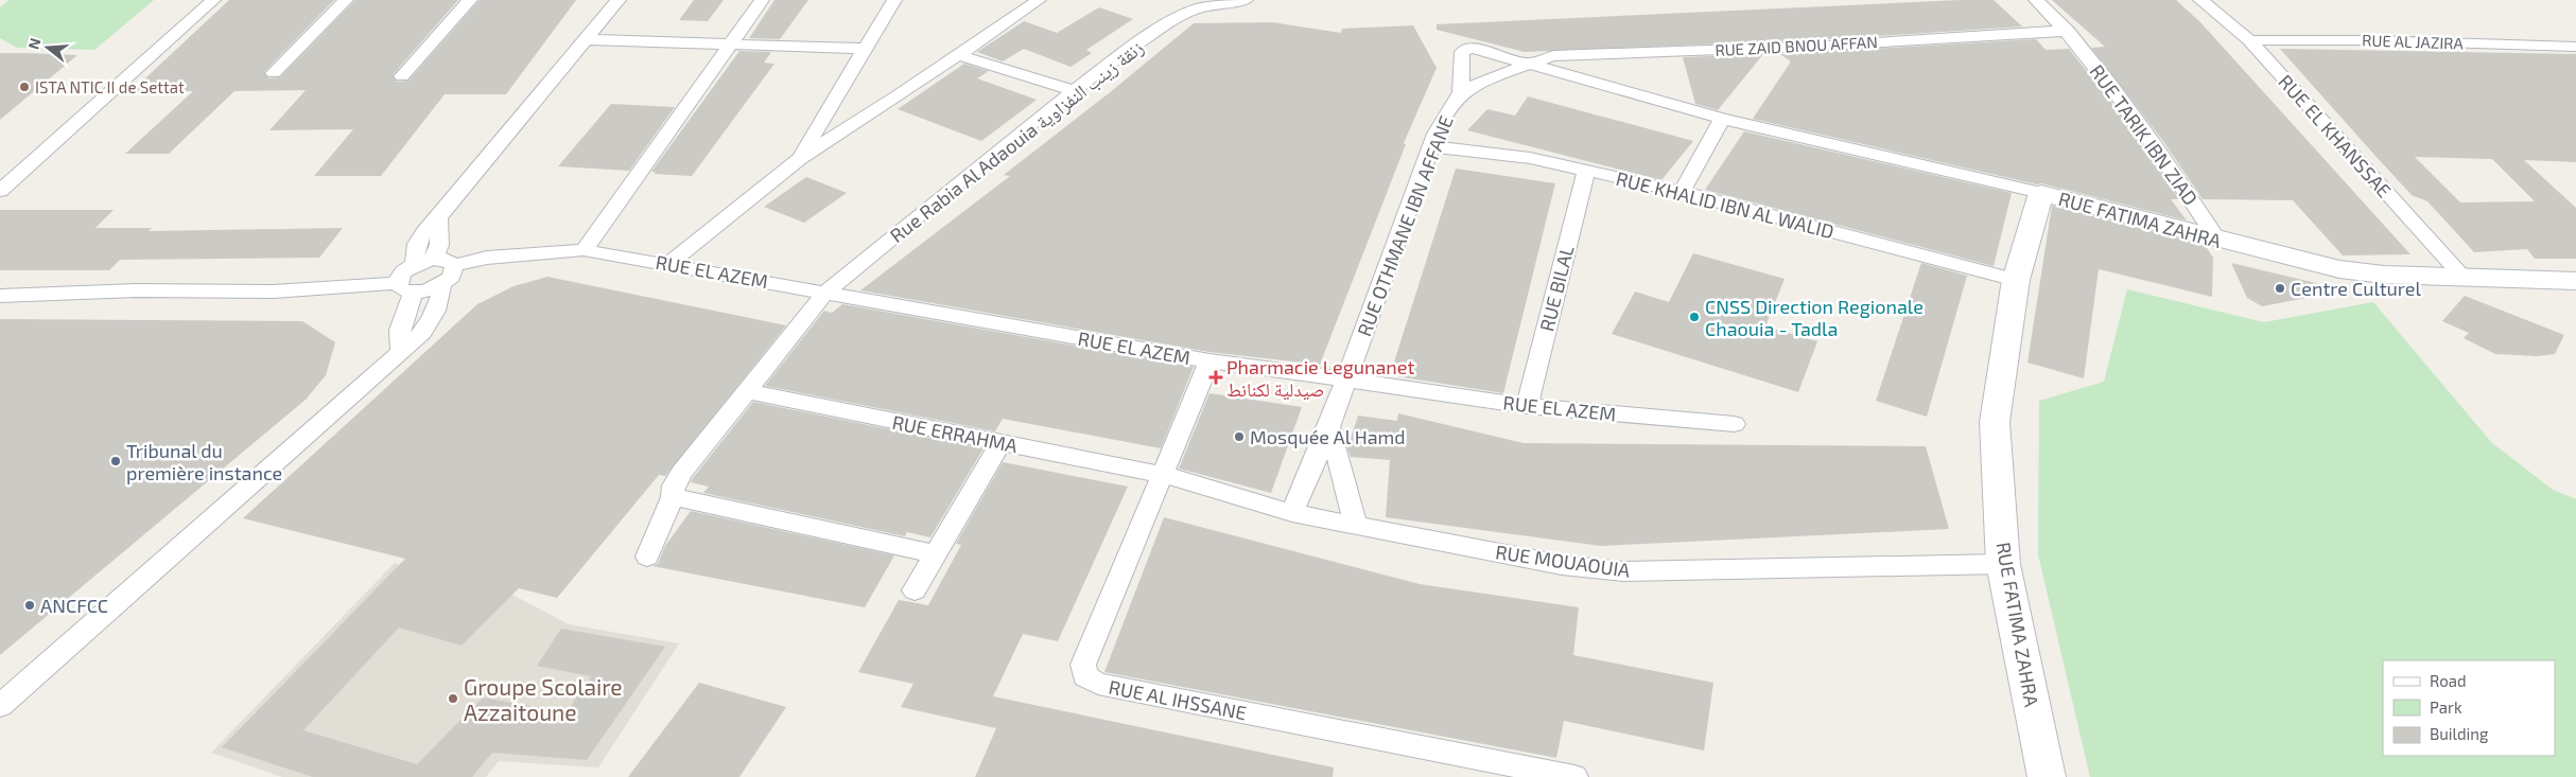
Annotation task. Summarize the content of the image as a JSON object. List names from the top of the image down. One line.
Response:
{"streets":{"street":["RUE AL JAZIRA","RUE ZAID BNOU AFFAN","RUE TARIK IBN ZIAD","RUE EL KHANSSAE","Rue Rabia Al Adaouia زنقة زينب النفزاوية","RUE KHALID IBN AL WALID","RUE FATIMA ZAHRA","RUE OTHMANE IBN AFFANE","RUE EL AZEM","RUE BILAL","RUE ERRAHMA","RUE MOUAOUIA","RUE AL IHSSANE"]},"crossings":[["RUE AL JAZIRA","RUE EL KHANSSAE"],["RUE ZAID BNOU AFFAN","RUE TARIK IBN ZIAD"],["RUE ZAID BNOU AFFAN","RUE OTHMANE IBN AFFANE"],["RUE TARIK IBN ZIAD","RUE FATIMA ZAHRA"],["RUE EL KHANSSAE","RUE FATIMA ZAHRA"],["Rue Rabia Al Adaouia زنقة زينب النفزاوية","RUE EL AZEM"],["Rue Rabia Al Adaouia زنقة زينب النفزاوية","RUE ERRAHMA"],["RUE KHALID IBN AL WALID","RUE FATIMA ZAHRA"],["RUE KHALID IBN AL WALID","RUE OTHMANE IBN AFFANE"],["RUE KHALID IBN AL WALID","RUE BILAL"],["RUE FATIMA ZAHRA","RUE MOUAOUIA"],["RUE OTHMANE IBN AFFANE","RUE EL AZEM"],["RUE OTHMANE IBN AFFANE","RUE MOUAOUIA"],["RUE EL AZEM","RUE BILAL"],["RUE EL AZEM","RUE AL IHSSANE"],["RUE ERRAHMA","RUE MOUAOUIA"],["RUE ERRAHMA","RUE AL IHSSANE"],["RUE MOUAOUIA","RUE AL IHSSANE"]],"places":{"other":["ISTA NTIC II de Settat","Centre Culturel","CNSS Direction Regionale Chaouia - Tadla","Mosquée Al Hamd","Tribunal du première instance","ANCFCC","Groupe Scolaire Azzaitoune"],"health":["Pharmacie Legunanet صيدلية لكنانط"]},"legend":["Road","Park","Building"],"north":"left"}
